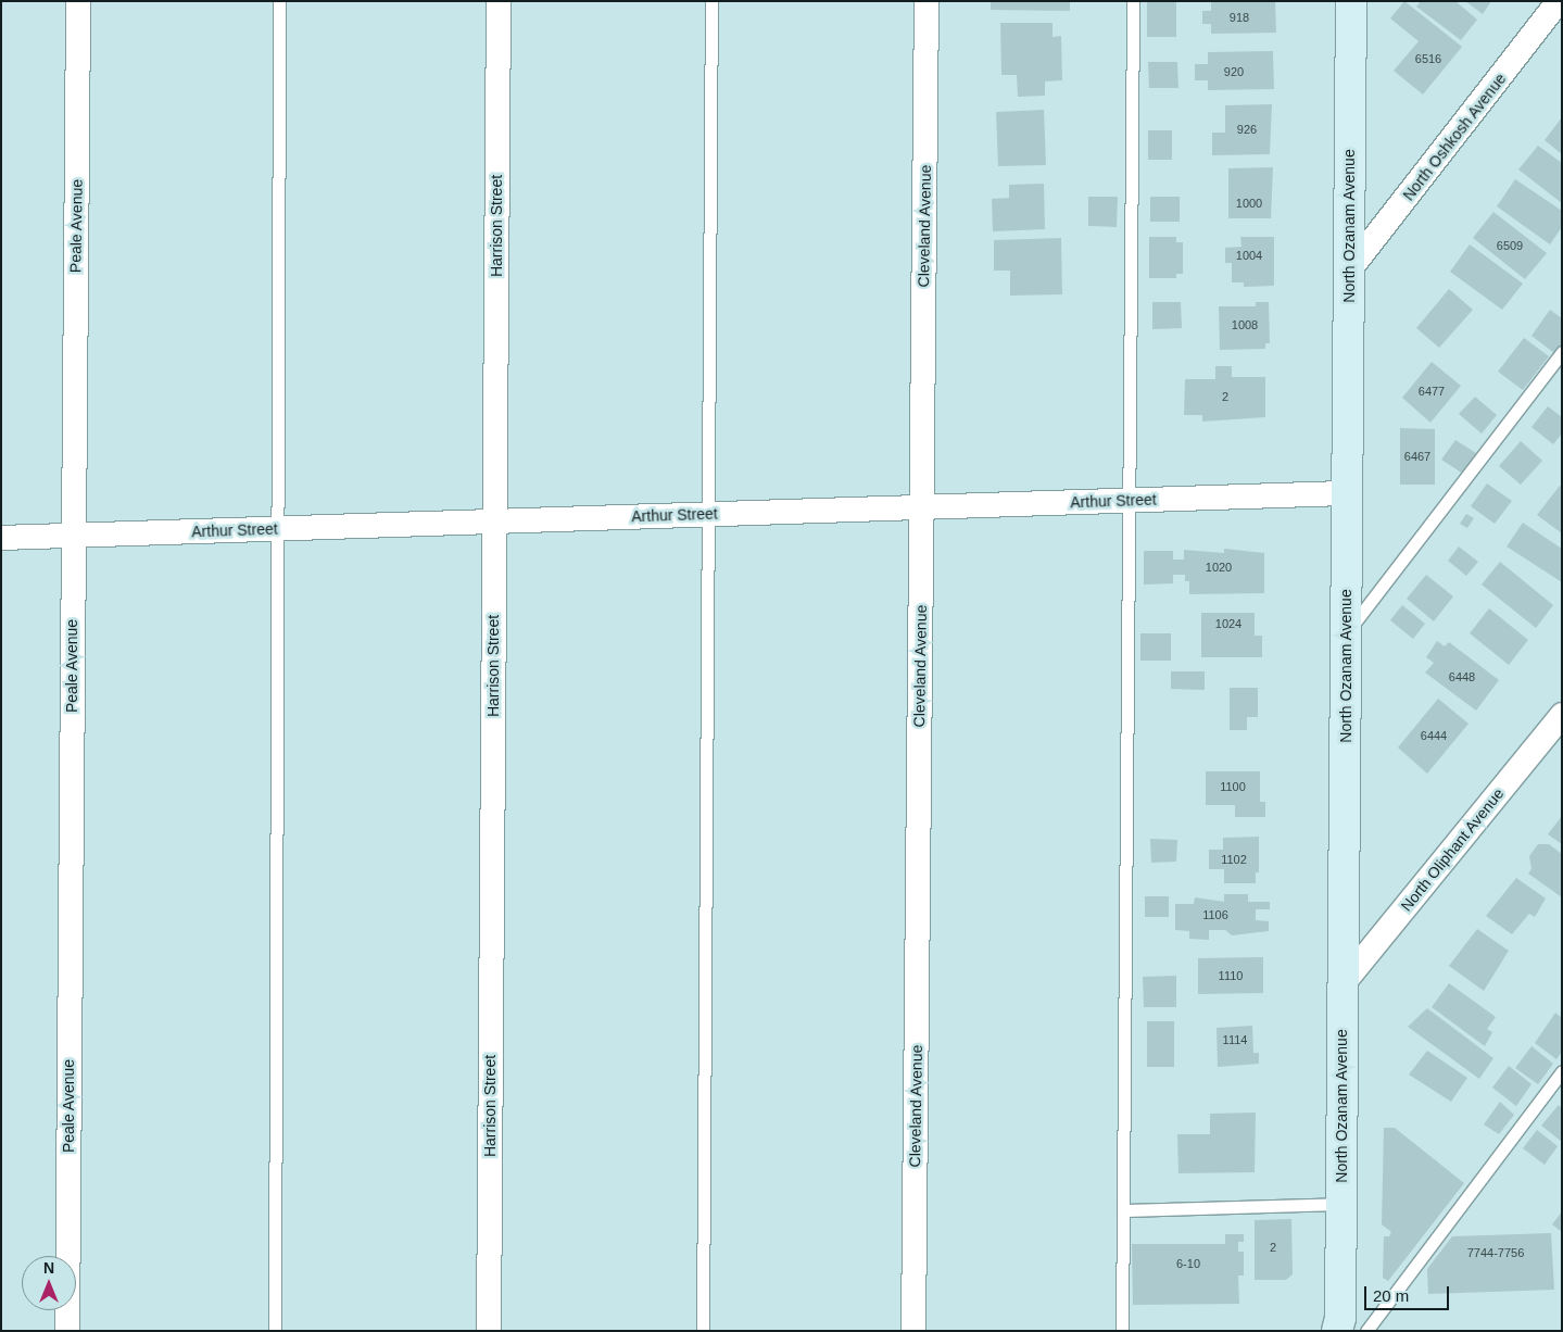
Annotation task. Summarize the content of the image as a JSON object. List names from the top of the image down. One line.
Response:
{"streets":{"street":["North Oshkosh Avenue","Peale Avenue","Harrison Street","Cleveland Avenue","North Ozanam Avenue","Arthur Street","North Oliphant Avenue"]},"crossings":[["North Oshkosh Avenue","North Ozanam Avenue"],["Peale Avenue","Arthur Street"],["Harrison Street","Arthur Street"],["Cleveland Avenue","Arthur Street"],["North Ozanam Avenue","Arthur Street"],["North Ozanam Avenue","North Oliphant Avenue"]],"house_numbers":["918","6516","920","926","1000","6509","1004","1008","6477","2","6467","1020","1024","6448","6444","1100","1102","1106","1110","1114","2","7744-7756","6-10"],"scale_bar":"20 m","north":"top"}
